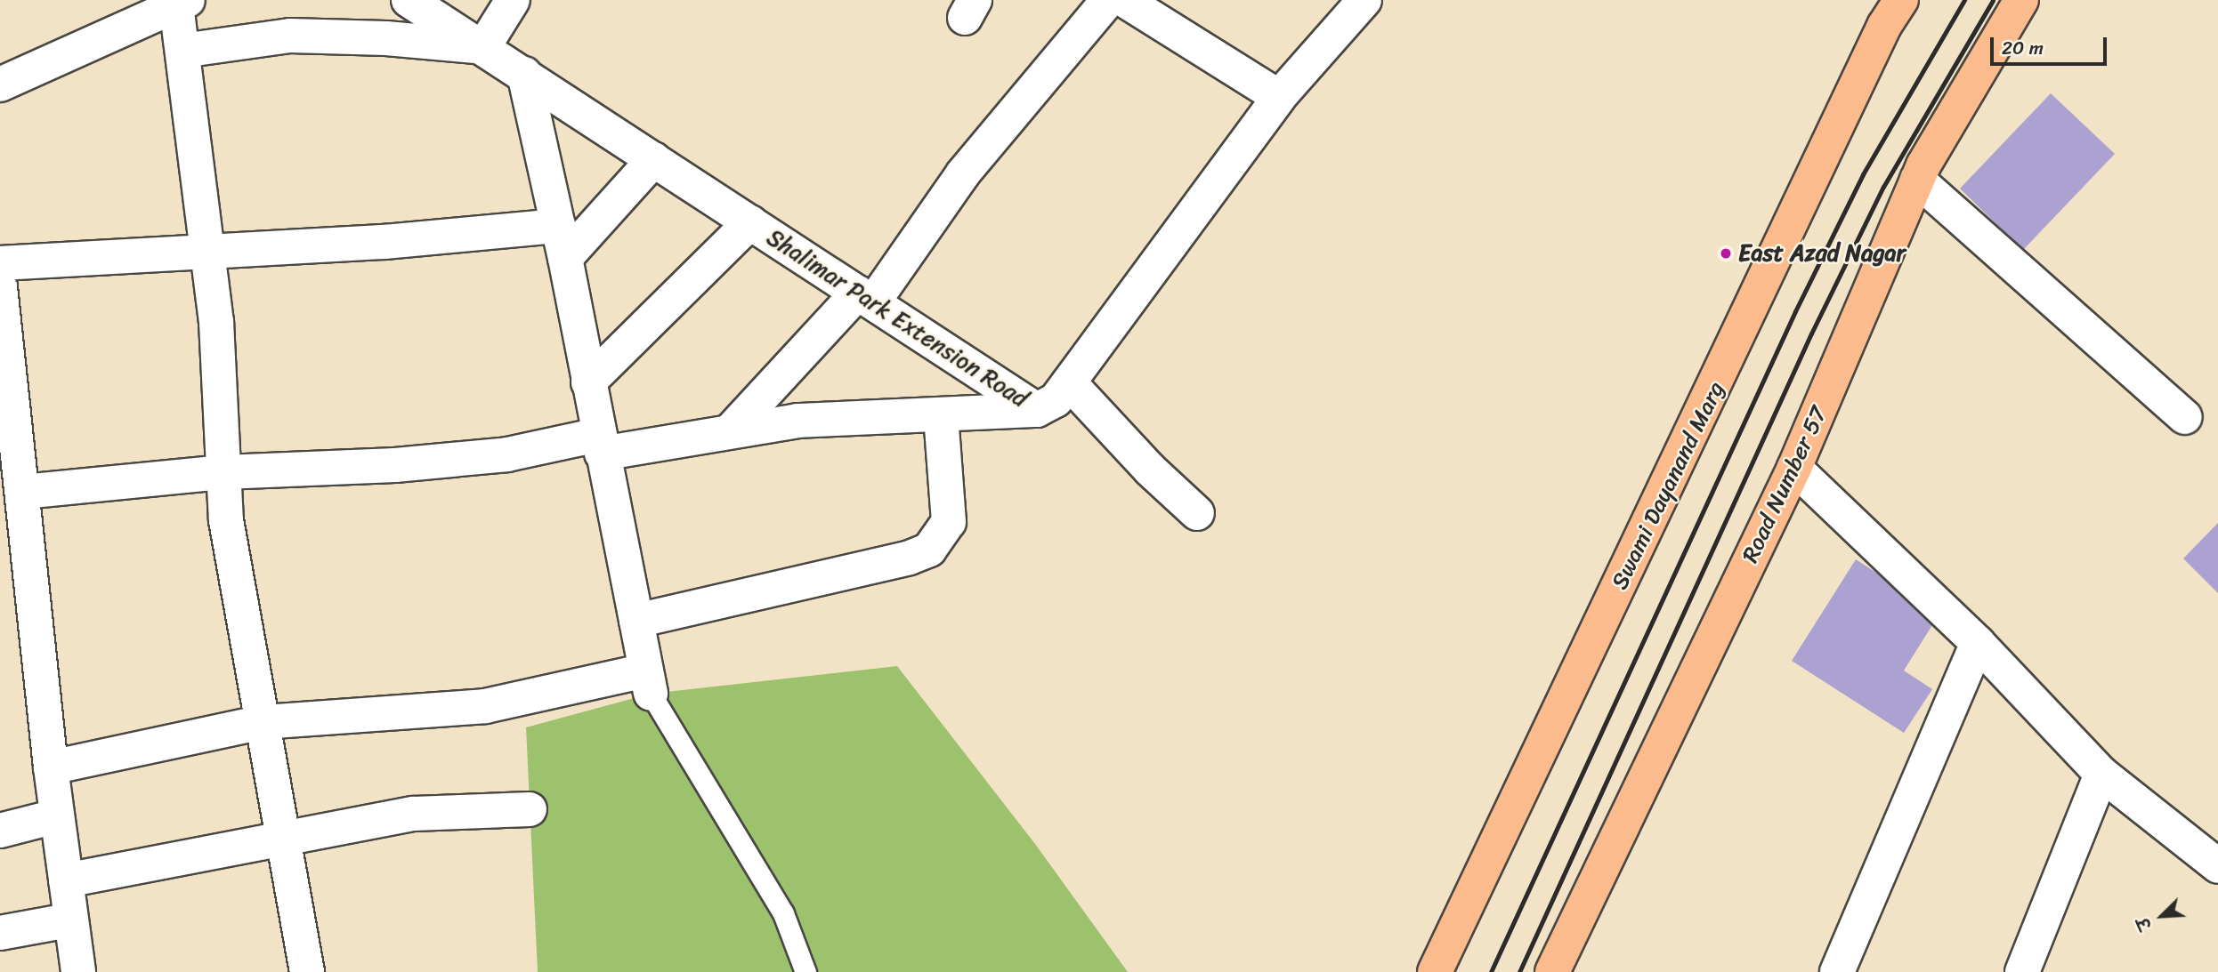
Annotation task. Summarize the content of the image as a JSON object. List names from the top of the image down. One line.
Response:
{"streets":{"main road":["Road Number 57","Swami Dayanand Marg"],"street":["Shalimar Park Extension Road"]},"places":["East Azad Nagar"],"scale_bar":"20 m","north":"bottom left"}
